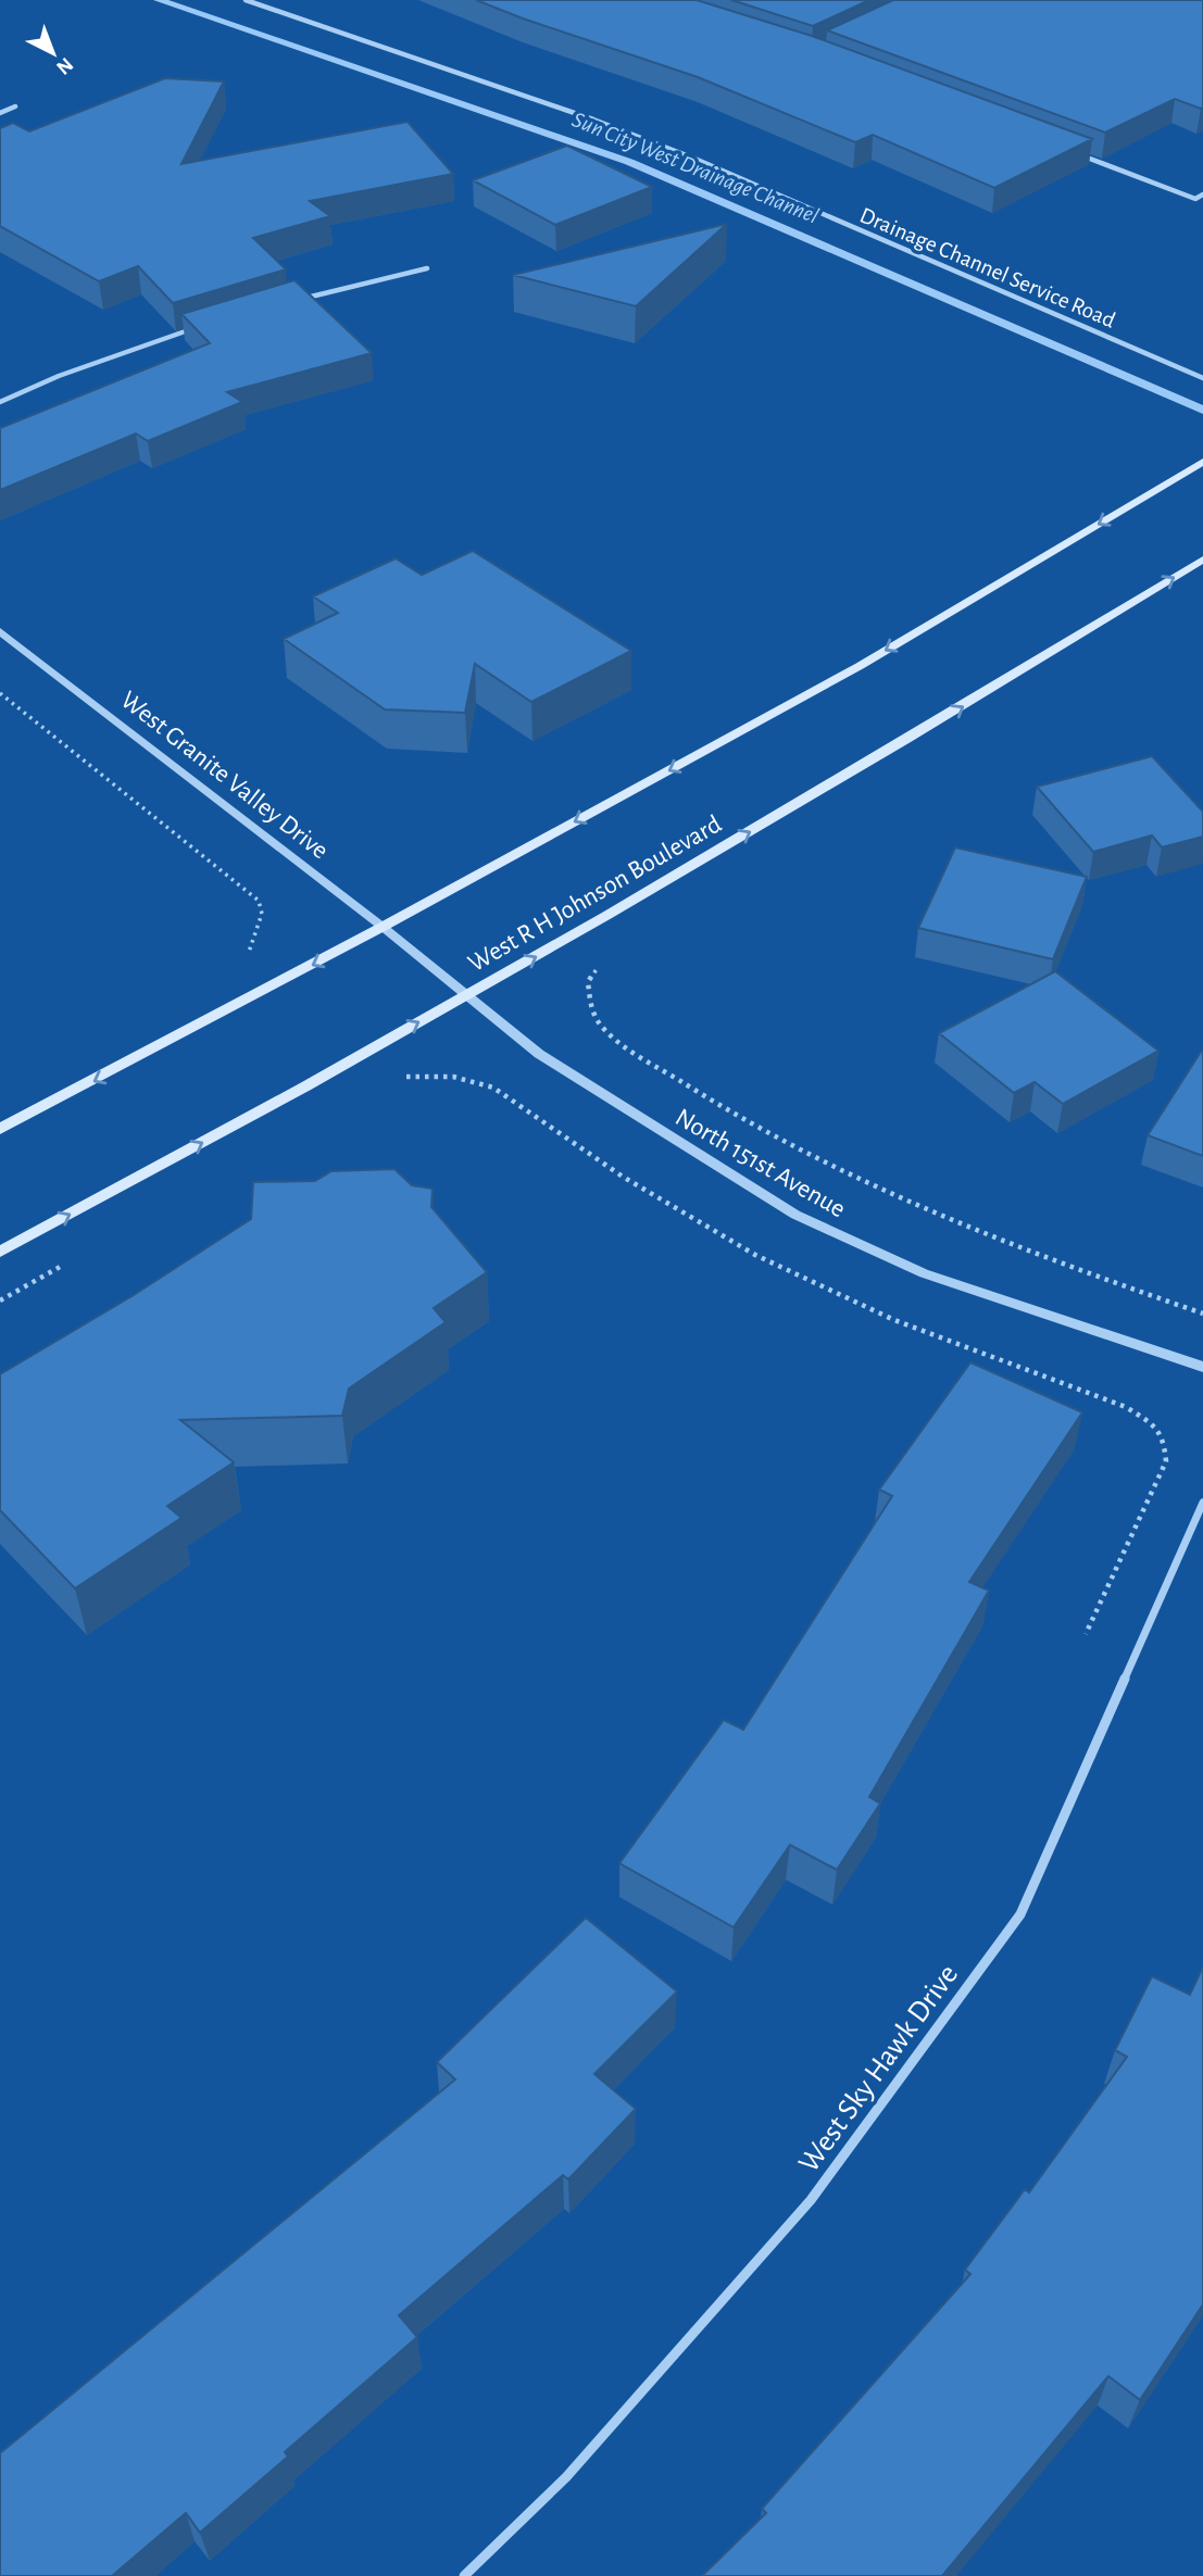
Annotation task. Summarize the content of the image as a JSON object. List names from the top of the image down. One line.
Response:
{"streets":{"main road":["West R H Johnson Boulevard"],"street":["Drainage Channel Service Road","West Granite Valley Drive","North 151st Avenue","West Sky Hawk Drive"]},"crossings":[["West Granite Valley Drive","North 151st Avenue"],["West R H Johnson Boulevard","North 151st Avenue"]],"water":["Sun City West Drainage Channel"],"north":"bottom right"}
